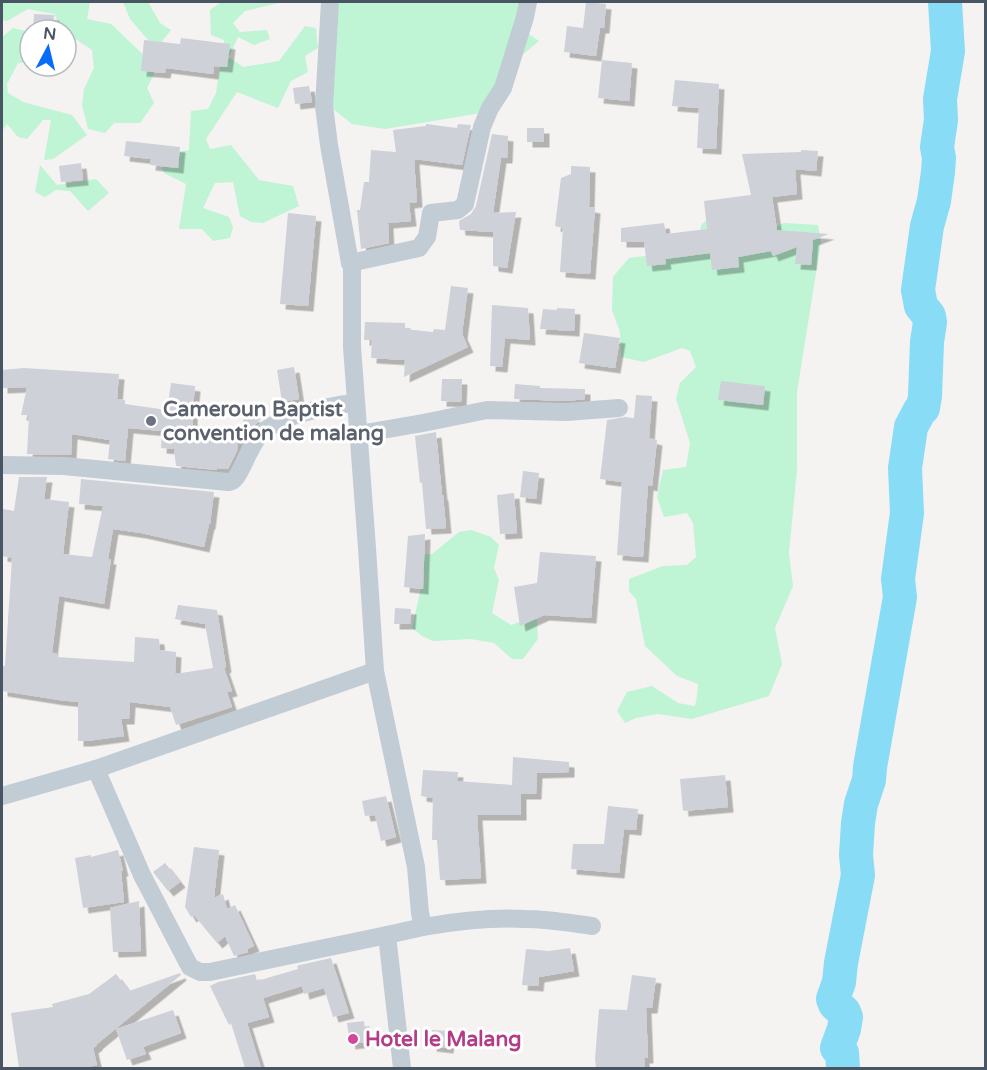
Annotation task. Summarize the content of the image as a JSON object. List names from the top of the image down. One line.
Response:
{"places":["Cameroun Baptist convention de malang","Hotel le Malang"],"north":"top"}
